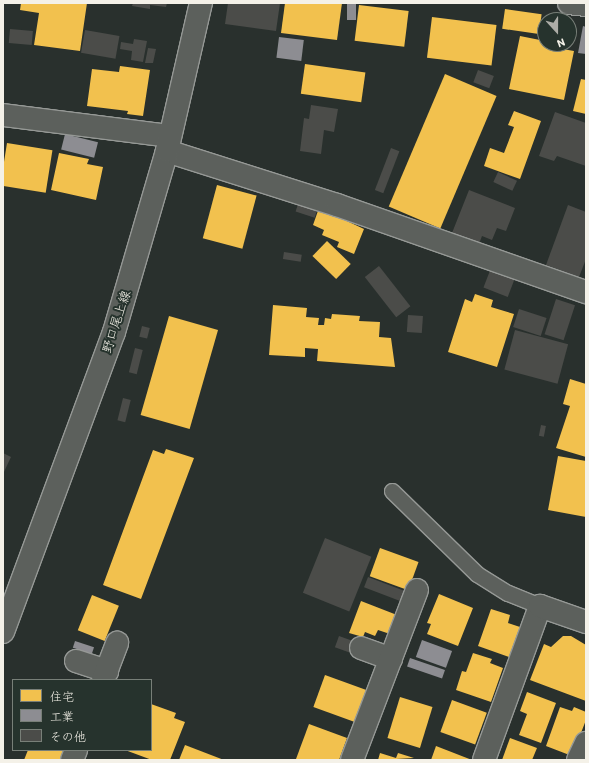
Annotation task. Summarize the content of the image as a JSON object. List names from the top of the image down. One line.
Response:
{"streets":{"street":["野口尾上線"]},"legend":["住宅","工業","その他"],"north":"bottom"}
